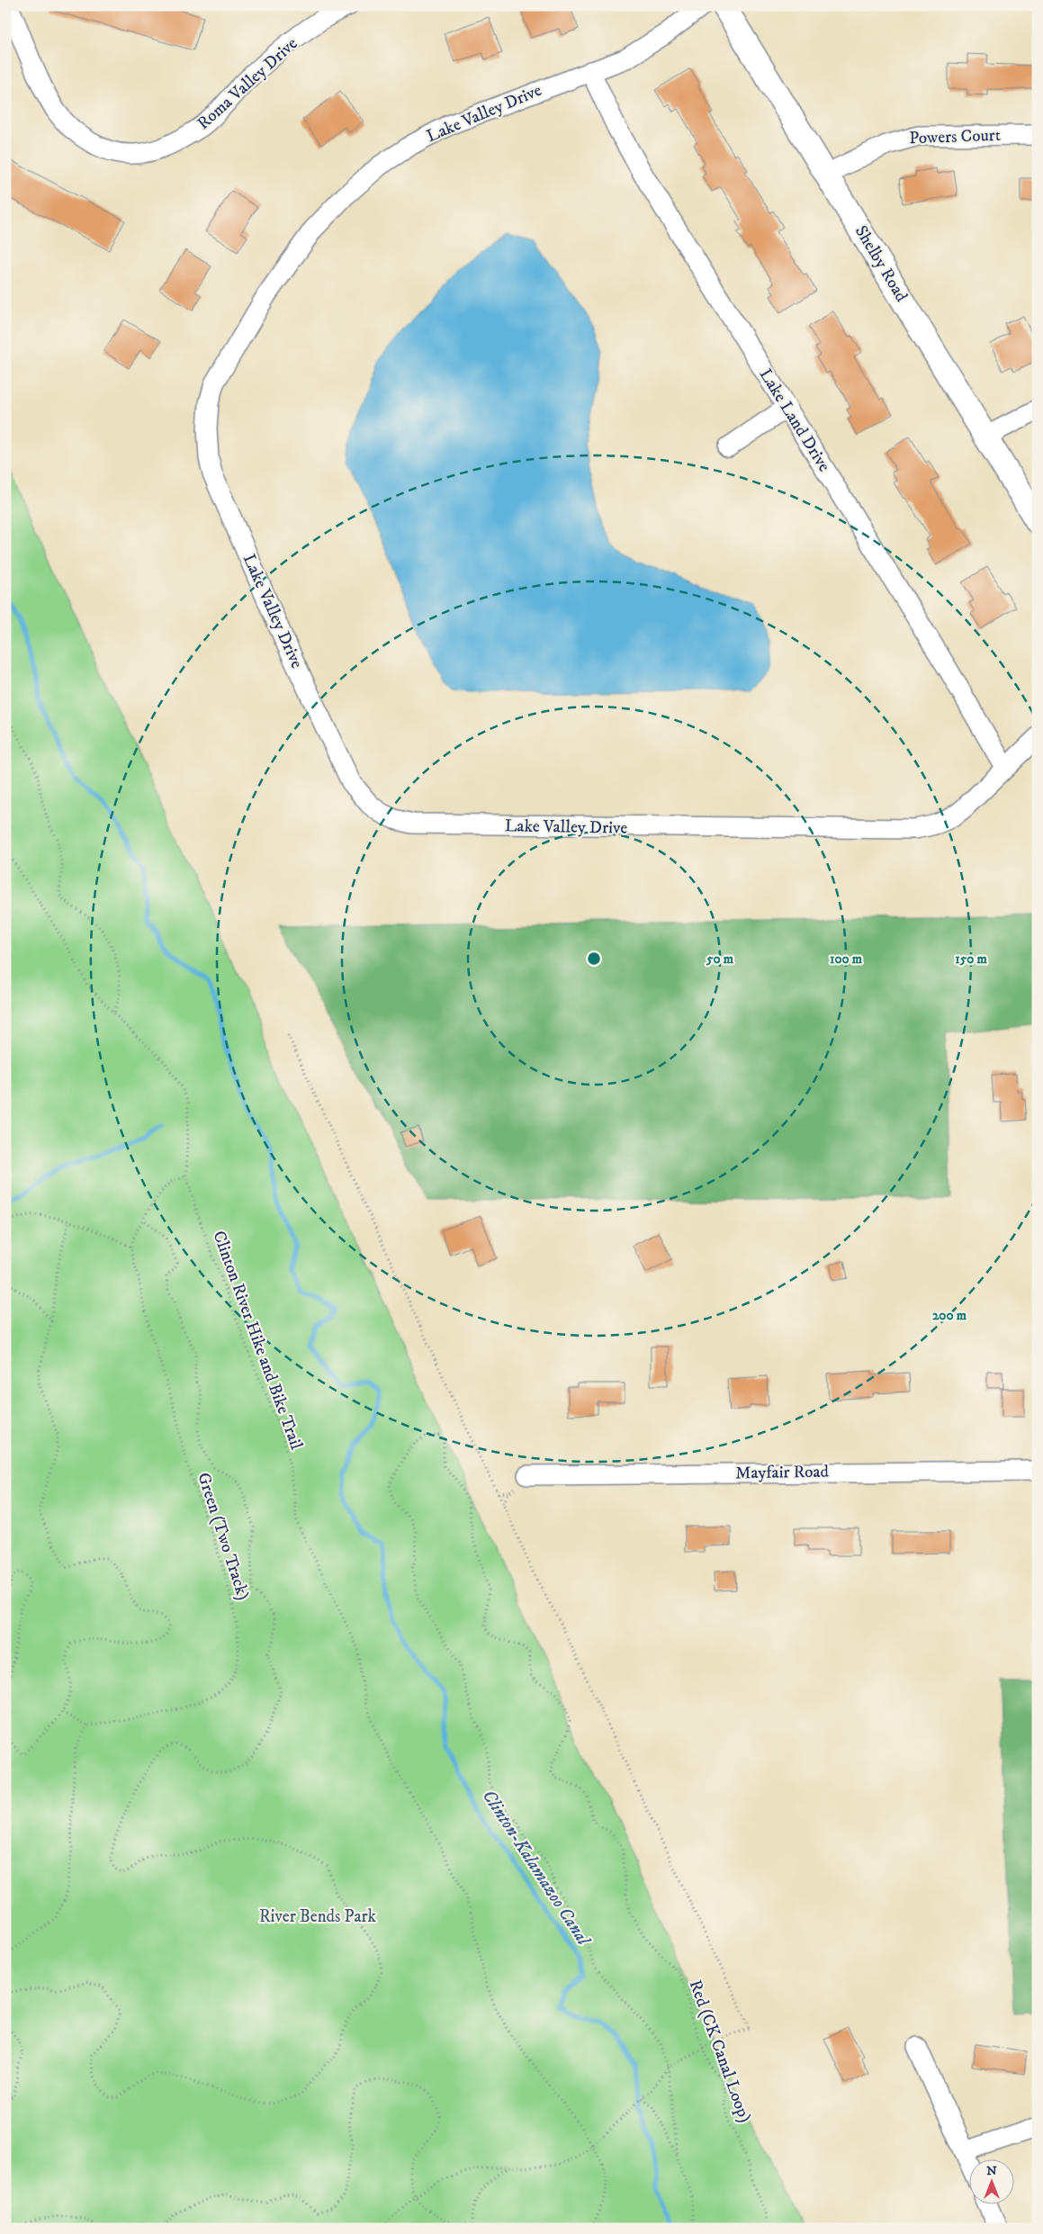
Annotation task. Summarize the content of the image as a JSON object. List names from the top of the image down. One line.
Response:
{"streets":{"street":["Roma Valley Drive","Lake Valley Drive","Powers Court","Shelby Road","Lake Land Drive","Mayfair Road"],"path":["Clinton River Hike and Bike Trail","Green (Two Track)","Red (CK Canal Loop)"]},"crossings":[["Lake Valley Drive","Lake Land Drive"],["Powers Court","Shelby Road"]],"water":["Clinton-Kalamazoo Canal"],"parks":["River Bends Park"],"north":"top","rings":["50 m","100 m","150 m","200 m"]}
